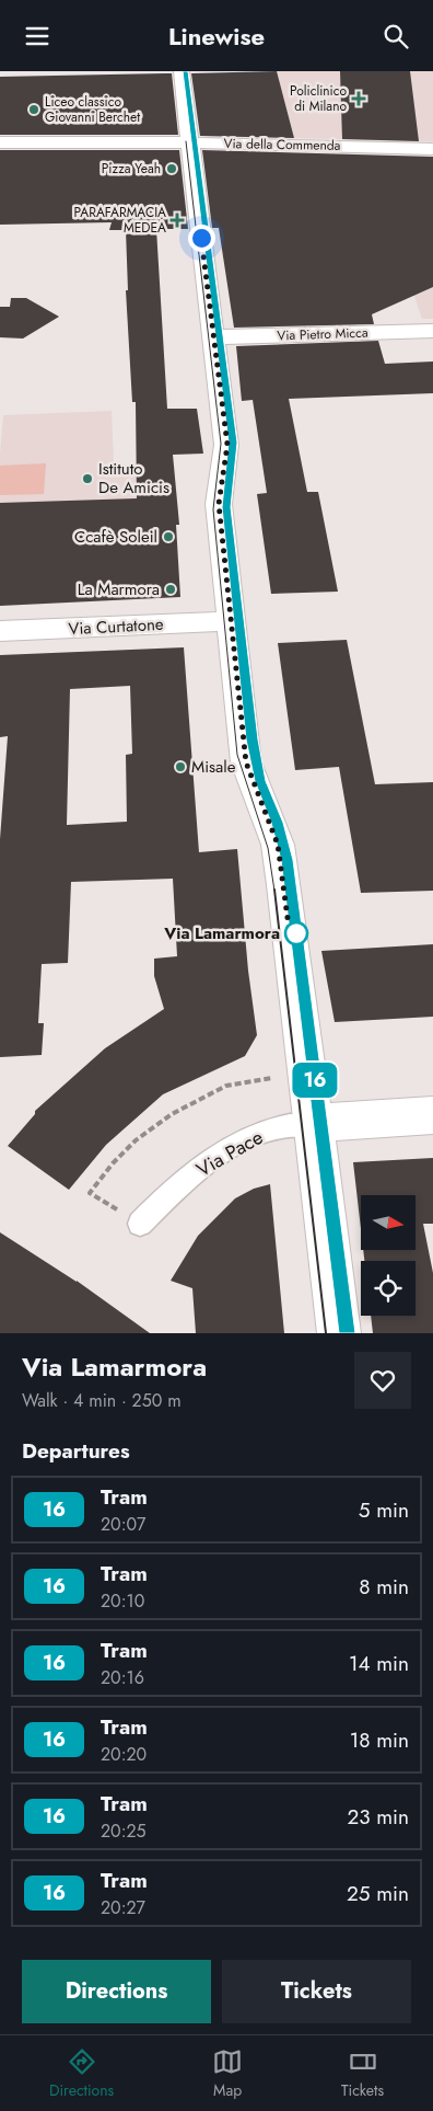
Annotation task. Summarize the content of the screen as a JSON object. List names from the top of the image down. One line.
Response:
{"streets":{"street":["Via della Commenda","Via Pietro Micca","Via Curtatone","Via Pace"]},"places":{"health":["Policlinico di Milano","PARAFARMACIA MEDEA"],"other":["Liceo classico Giovanni Berchet","Pizza Yeah","Istituto De Amicis","Ccafè Soleil","La Marmora","Misale","Via Lamarmora"]},"lines":["tram line 16"],"north":"right","page":{"header":"Linewise","on_map":"16","heading":[["Via Lamarmora","Walk · 4 min · 250 m"],"Departures"],"list":[{"mark":"16","name":"Tram","note":"20:07","value":"5 min"},{"mark":"16","name":"Tram","note":"20:10","value":"8 min"},{"mark":"16","name":"Tram","note":"20:16","value":"14 min"},{"mark":"16","name":"Tram","note":"20:20","value":"18 min"},{"mark":"16","name":"Tram","note":"20:25","value":"23 min"},{"mark":"16","name":"Tram","note":"20:27","value":"25 min"}],"buttons":["Directions","Tickets"],"tabs":["Directions","Map","Tickets"]}}
